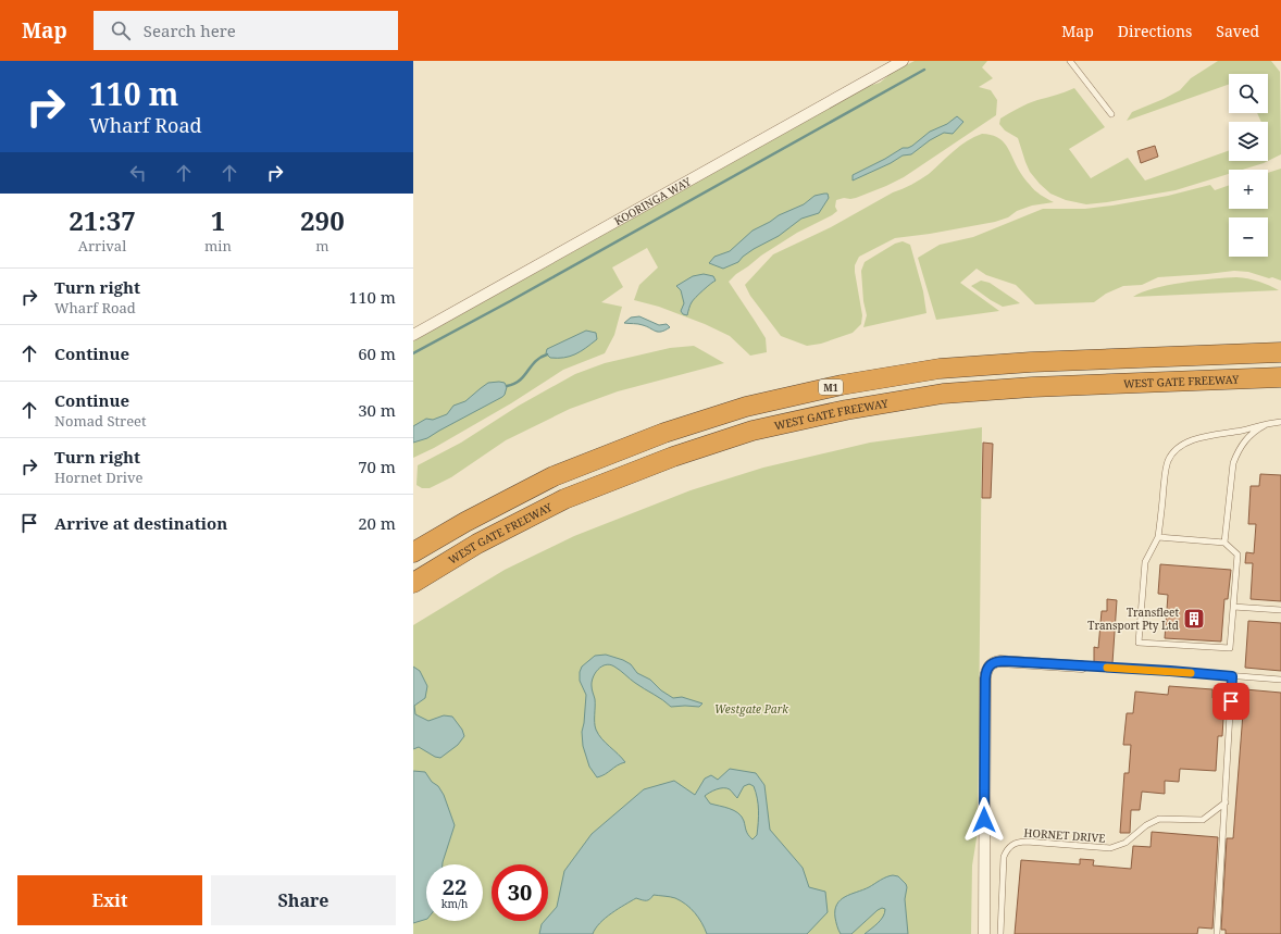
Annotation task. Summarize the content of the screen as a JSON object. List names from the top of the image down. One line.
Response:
{"streets":{"highway":["WEST GATE FREEWAY","M1"],"street":["KOORINGA WAY"],"lane":["HORNET DRIVE"]},"parks":["Westgate Park"],"places":{"building":["Transfleet Transport Pty Ltd"]},"page":{"header":"Map","search":"Search here","nav":["Map","Directions","Saved"],"turn":["110 m","Wharf Road"],"map_buttons":["+","−"],"eta":["21:37","Arrival","1","min","290","m"],"list":[{"name":"Turn right","note":"Wharf Road","value":"110 m"},{"name":"Continue","value":"60 m"},{"name":"Continue","note":"Nomad Street","value":"30 m"},{"name":"Turn right","note":"Hornet Drive","value":"70 m"},{"name":"Arrive at destination","value":"20 m"}],"speed":"22 km/h","limit":"30","buttons":["Exit","Share"]}}
